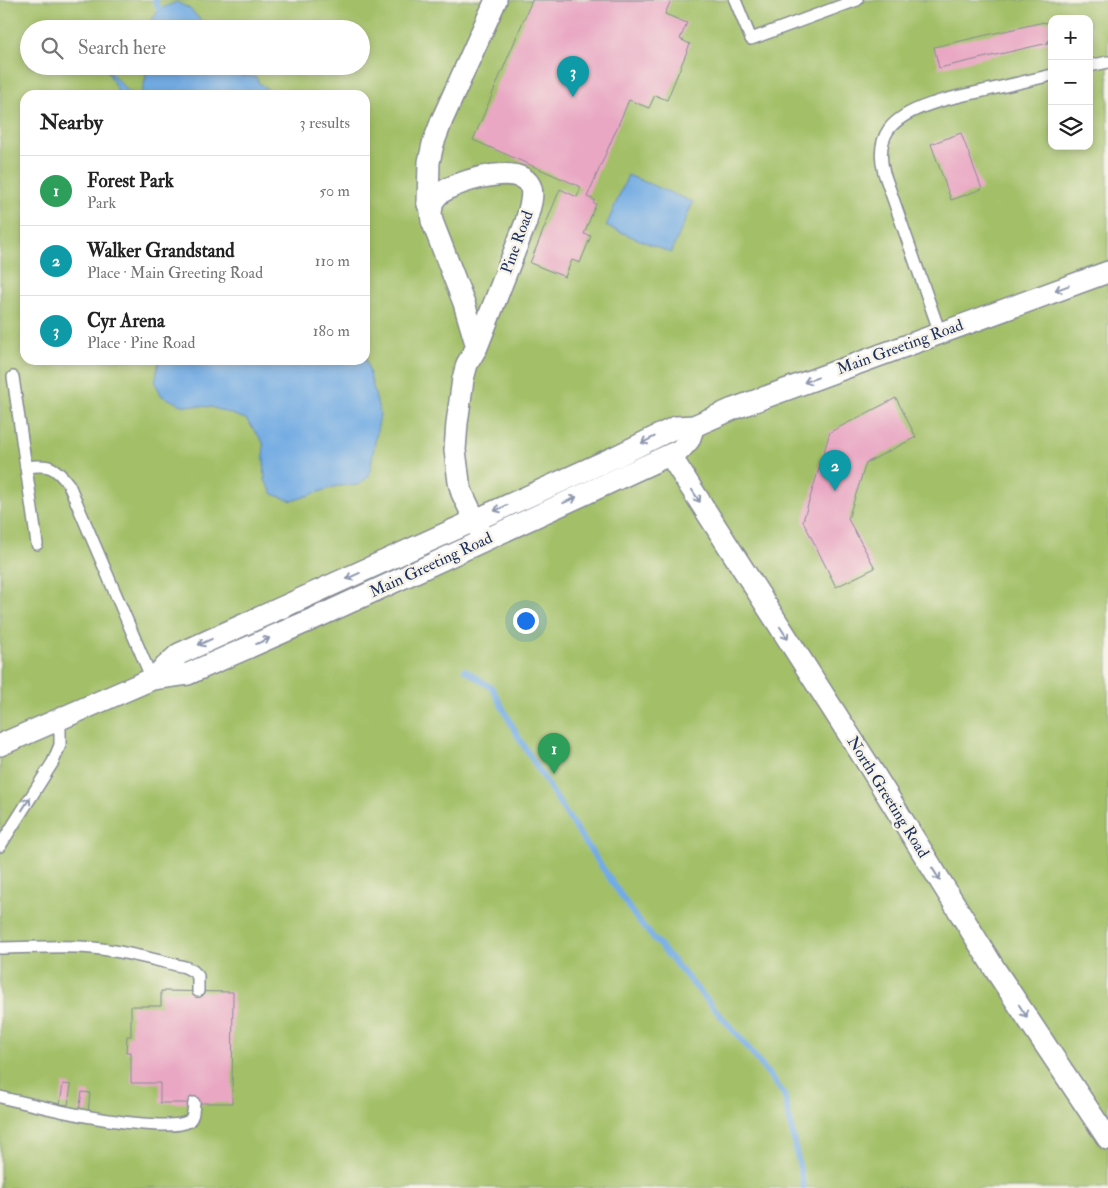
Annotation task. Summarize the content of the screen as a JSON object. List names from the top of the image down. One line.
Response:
{"streets":{"street":["Pine Road","Main Greeting Road","North Greeting Road"]},"crossings":[["Pine Road","Main Greeting Road"],["Main Greeting Road","North Greeting Road"]],"one_way":["North Greeting Road"],"page":{"map_buttons":["+","−"],"search":"Search here","pins":["3","2","1"],"heading":["Nearby","3 results"],"list":[{"mark":"1","name":"Forest Park","note":"Park","value":"50 m"},{"mark":"2","name":"Walker Grandstand","note":"Place · Main Greeting Road","value":"110 m"},{"mark":"3","name":"Cyr Arena","note":"Place · Pine Road","value":"180 m"}]}}
